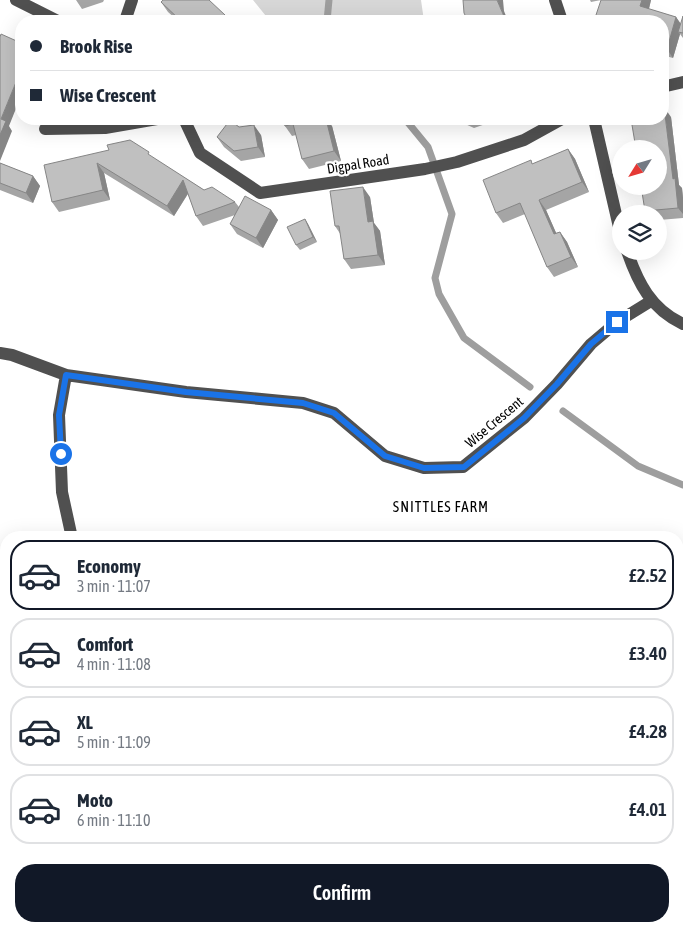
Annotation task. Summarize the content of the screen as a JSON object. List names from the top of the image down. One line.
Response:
{"streets":{"street":["Digpal Road","Wise Crescent"]},"districts":["SNITTLES FARM"],"north":"bottom left","page":{"banner":["Brook Rise","Wise Crescent"],"list":[{"name":"Economy","note":"3 min · 11:07","value":"£2.52"},{"name":"Comfort","note":"4 min · 11:08","value":"£3.40"},{"name":"XL","note":"5 min · 11:09","value":"£4.28"},{"name":"Moto","note":"6 min · 11:10","value":"£4.01"}],"buttons":"Confirm"}}
